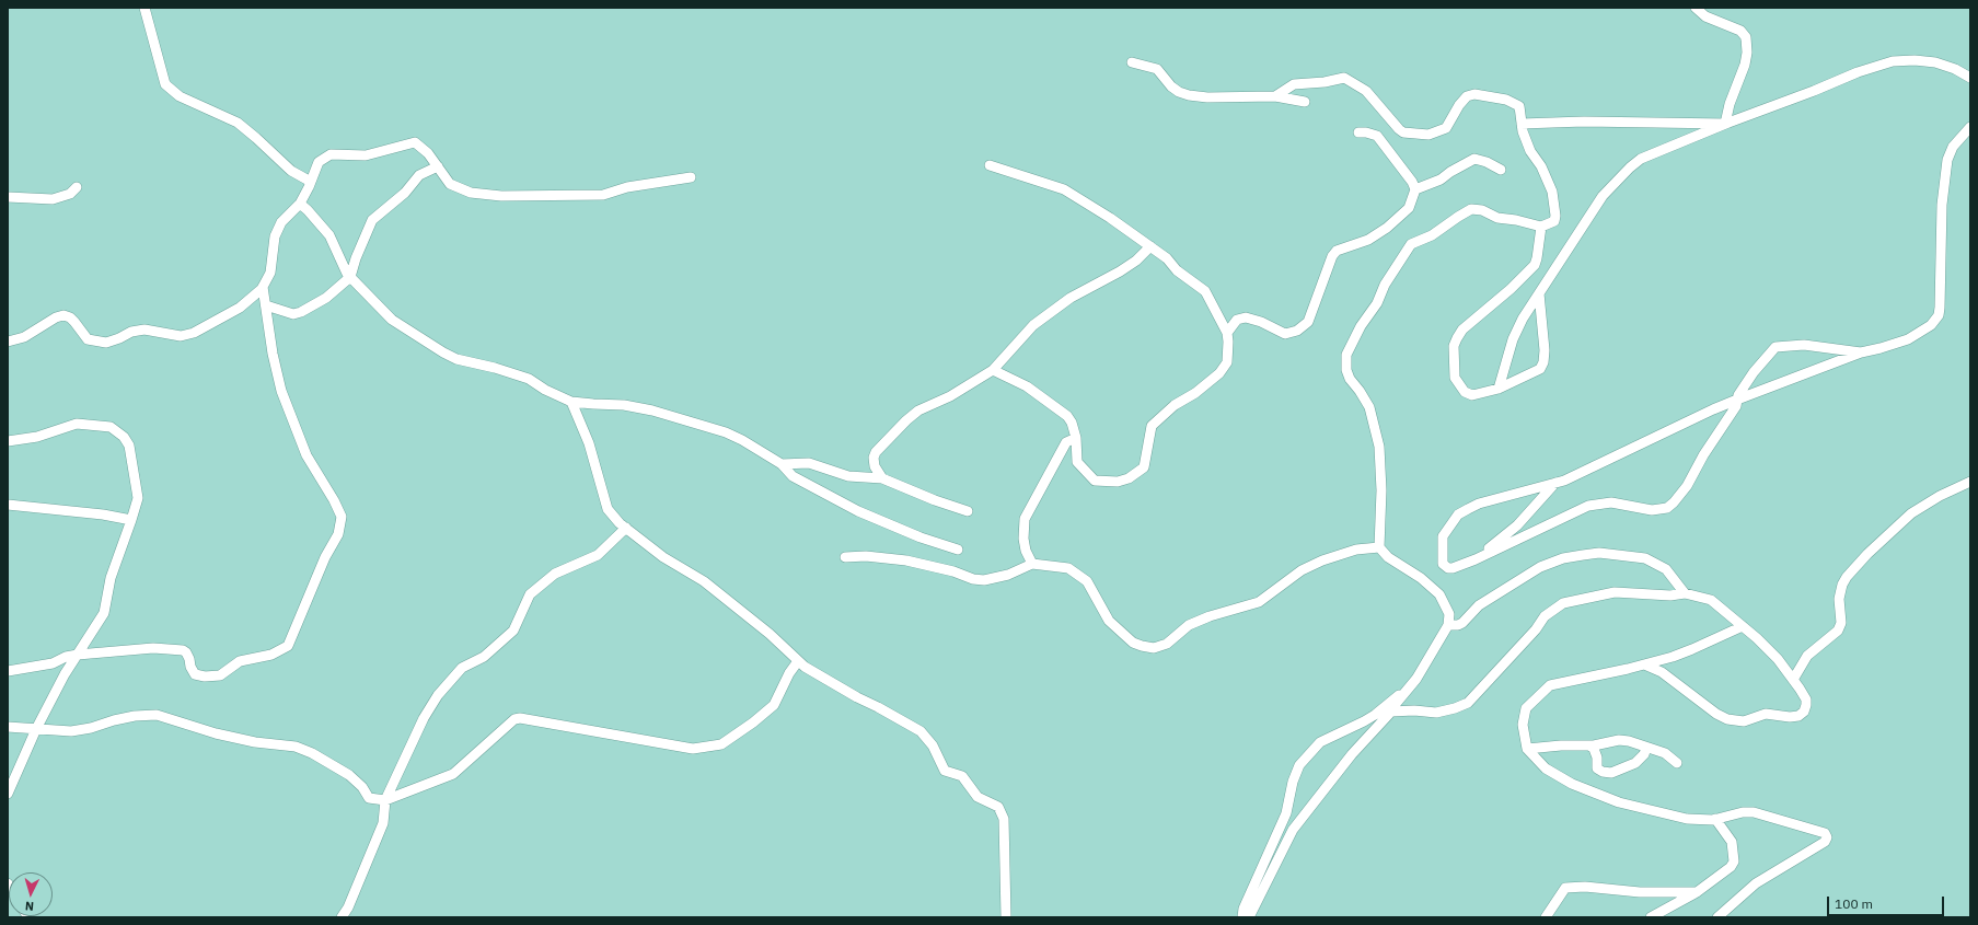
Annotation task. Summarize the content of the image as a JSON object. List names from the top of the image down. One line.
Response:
{"scale_bar":"100 m","north":"bottom"}
